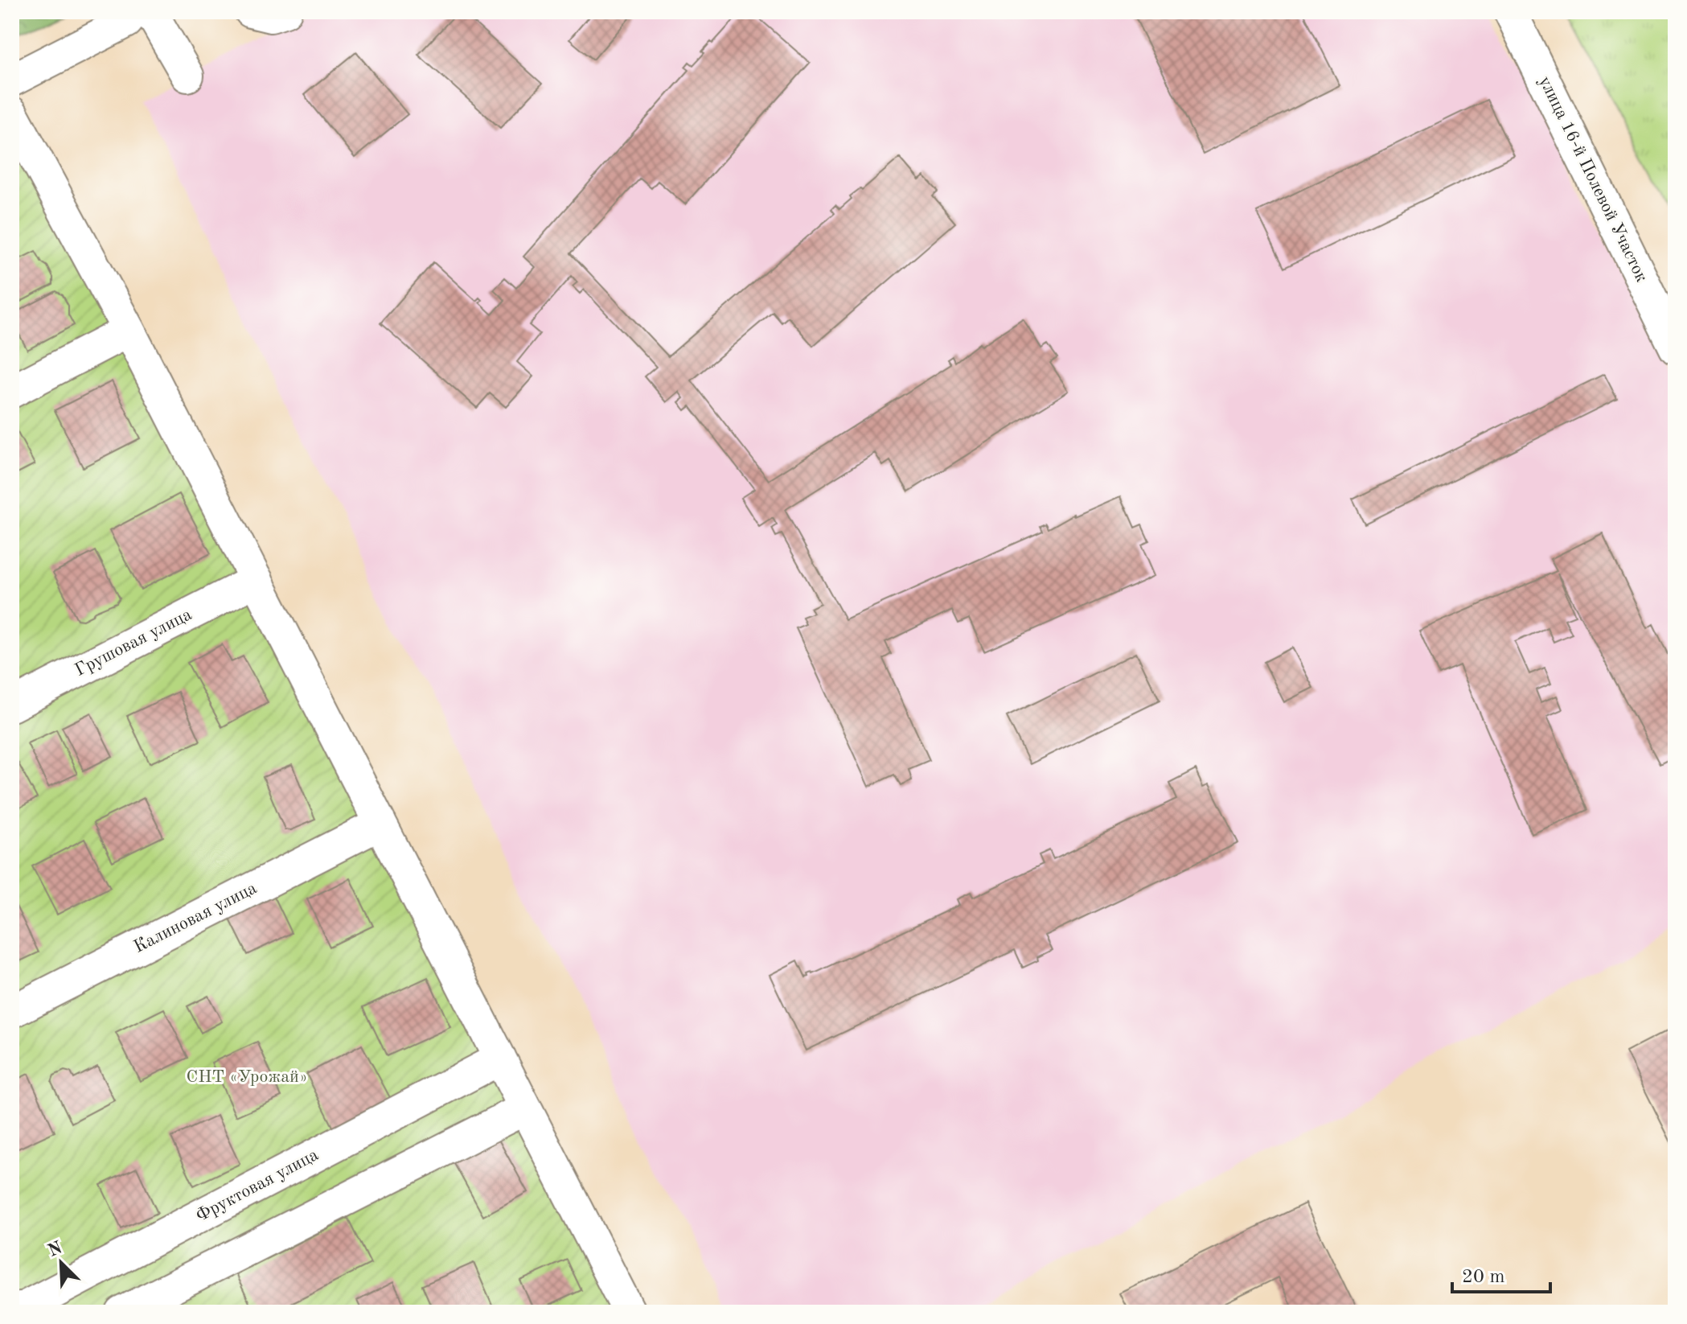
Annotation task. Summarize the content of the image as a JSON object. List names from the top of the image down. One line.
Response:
{"streets":{"street":["улица 16-й Полевой Участок","Грушовая улица","Калиновая улица","Фруктовая улица"]},"parks":["СНТ «Урожай»"],"scale_bar":"20 m","north":"top left"}
